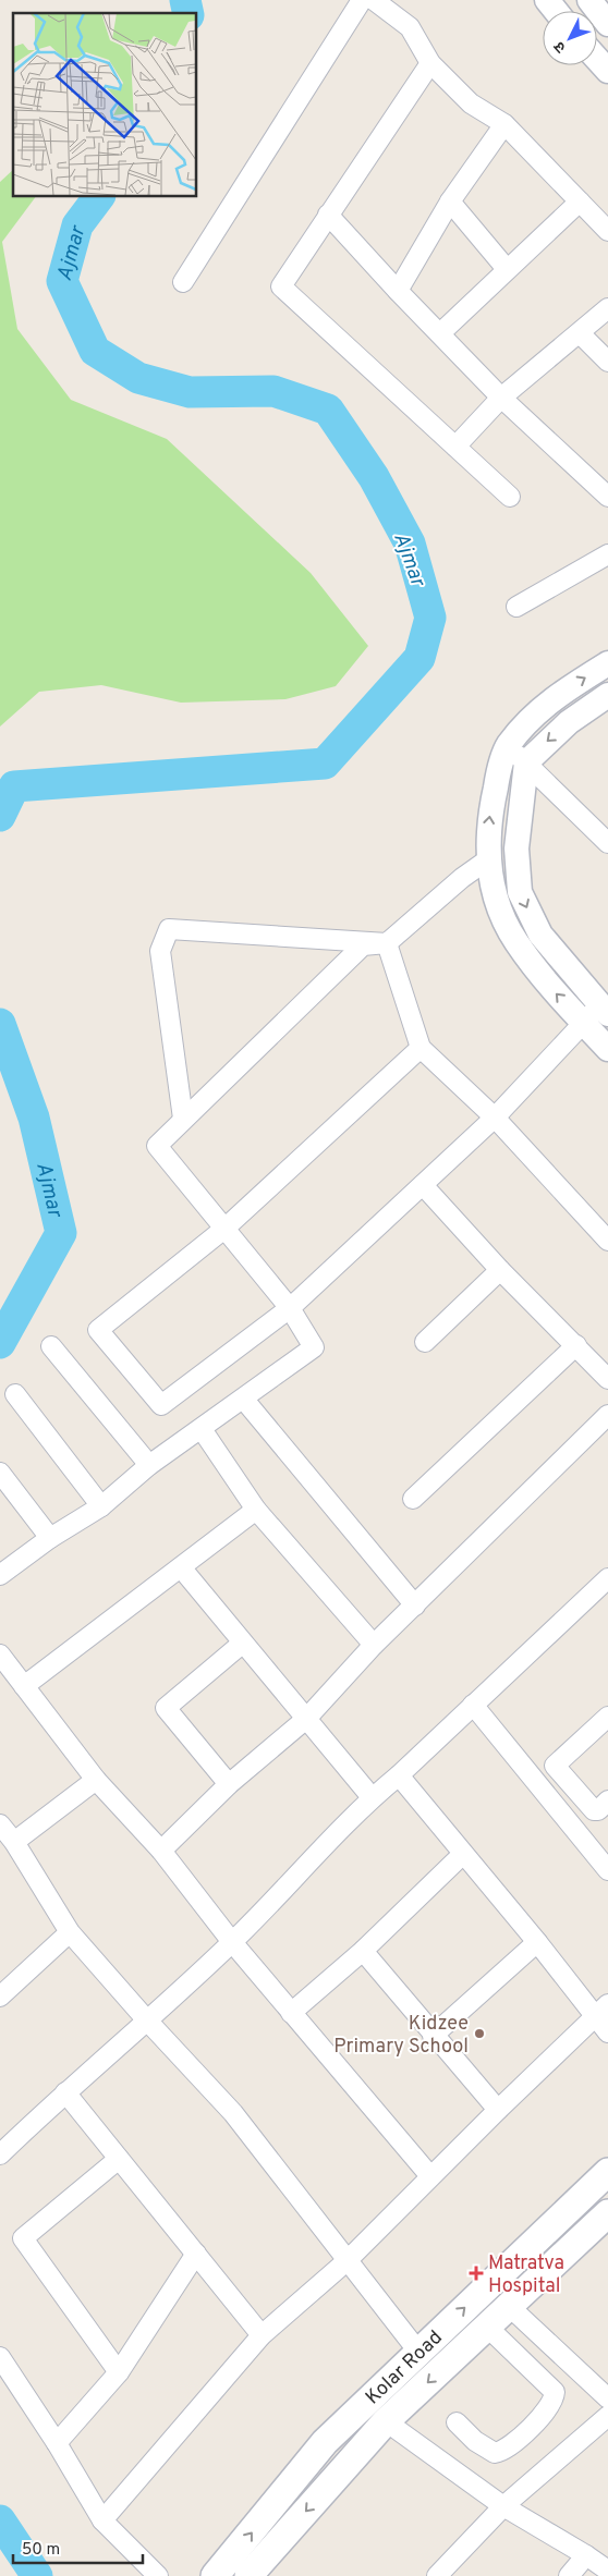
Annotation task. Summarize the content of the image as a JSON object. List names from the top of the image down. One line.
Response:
{"streets":{"main road":["Kolar Road"]},"water":["Ajmar"],"places":{"other":["Kidzee Primary School"],"health":["Matratva Hospital"]},"scale_bar":"50 m","north":"bottom left"}
